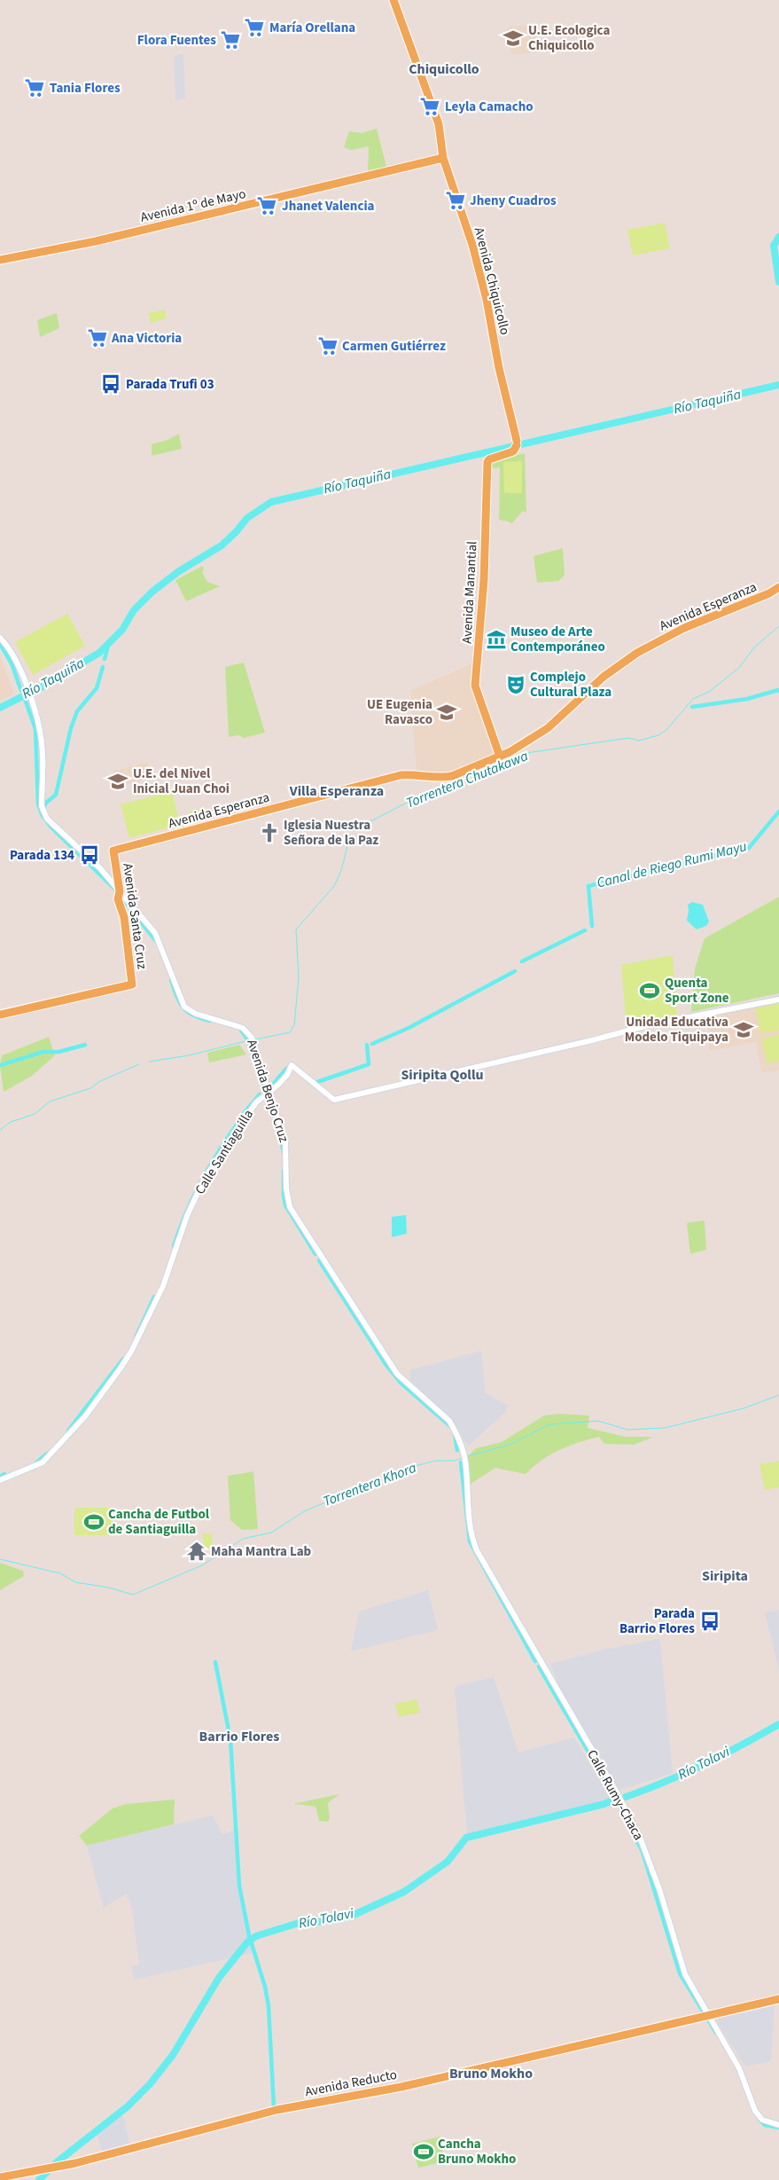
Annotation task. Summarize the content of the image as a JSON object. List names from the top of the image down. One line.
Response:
{"streets":{"main road":["Avenida 1º de Mayo","Avenida Chiquicollo","Avenida Manantial","Avenida Esperanza","Avenida Santa Cruz","Avenida Reducto"],"street":["Avenida Benjo Cruz","Calle Santiaguilla","Calle Rumy-Chaca"]},"crossings":[["Avenida 1º de Mayo","Avenida Chiquicollo"],["Avenida Chiquicollo","Avenida Manantial"],["Avenida Manantial","Avenida Esperanza"],["Avenida Esperanza","Avenida Santa Cruz"],["Avenida Santa Cruz","Avenida Benjo Cruz"],["Avenida Benjo Cruz","Calle Santiaguilla"],["Avenida Benjo Cruz","Calle Rumy-Chaca"],["Calle Rumy-Chaca","Avenida Reducto"]],"districts":["Chiquicollo","Villa Esperanza","Siripita Qollu","Siripita","Barrio Flores","Bruno Mokho"],"water":["Río Taquiña","Torrentera Chutakawa","Canal de Riego Rumi Mayu","Torrentera Khora","Río Tolavi"],"places":{"supermarket":["María Orellana","Flora Fuentes","Tania Flores","Leyla Camacho","Jheny Cuadros","Jhanet Valencia","Ana Victoria","Carmen Gutiérrez"],"school or university":["U.E. Ecologica Chiquicollo","UE Eugenia Ravasco","U.E. del Nivel Inicial Juan Choi","Unidad Educativa Modelo Tiquipaya"],"bus stop":["Parada Trufi 03","Parada 134","Parada Barrio Flores"],"museum":["Museo de Arte Contemporáneo"],"theatre":["Complejo Cultural Plaza"],"church":["Iglesia Nuestra Señora de la Paz"],"sports":["Quenta Sport Zone","Cancha de Futbol de Santiaguilla","Cancha Bruno Mokho"],"temple":["Maha Mantra Lab"]}}
